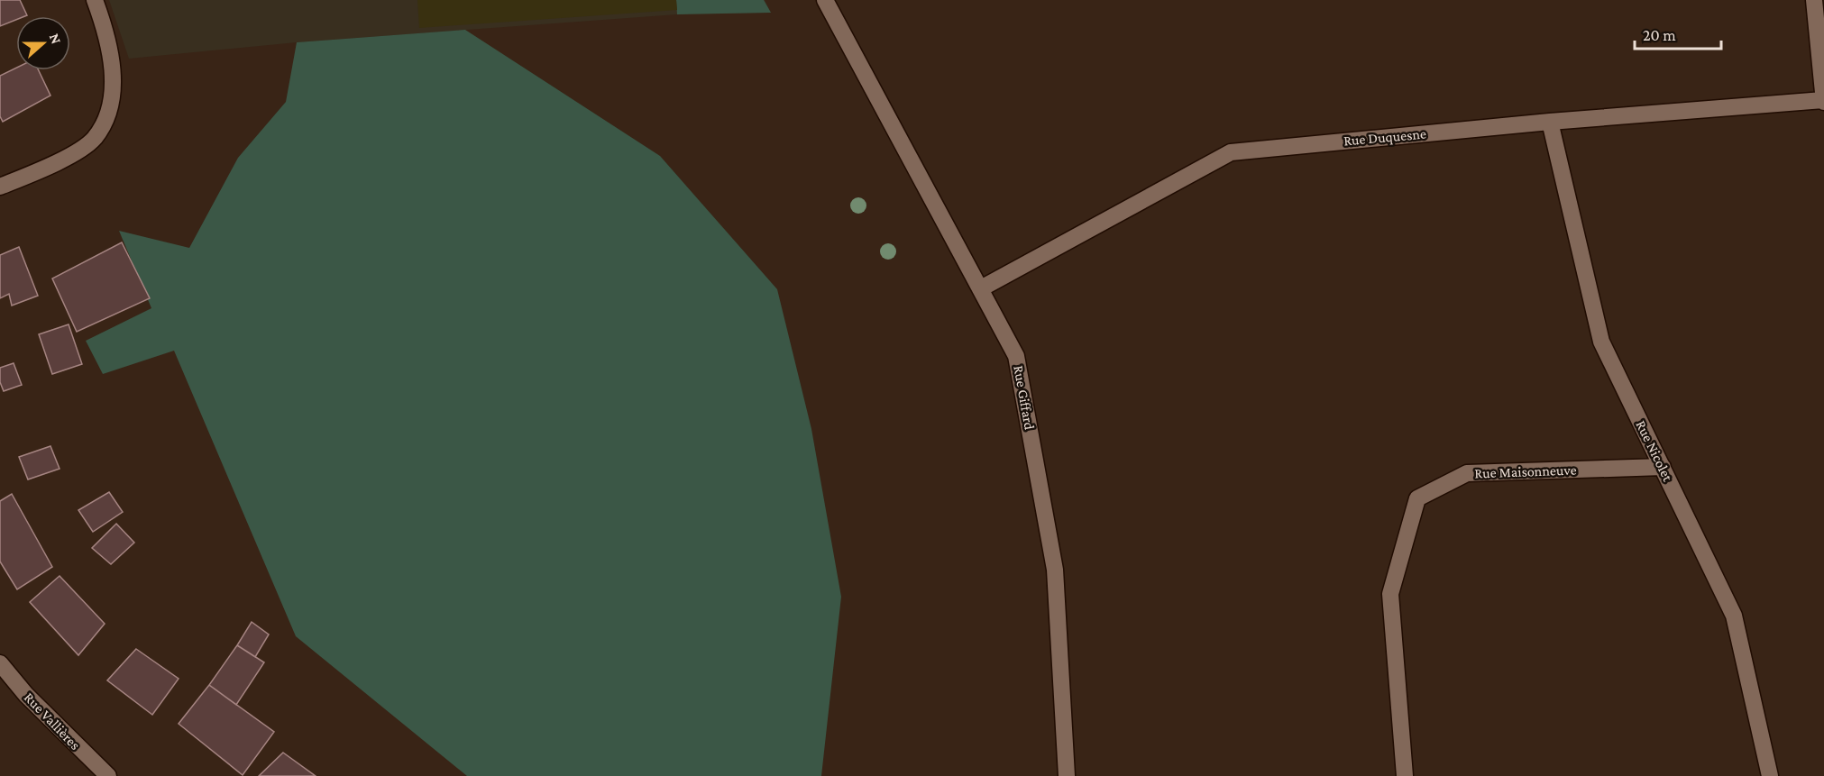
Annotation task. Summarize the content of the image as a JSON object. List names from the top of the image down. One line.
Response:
{"streets":{"street":["Rue Duquesne","Rue Giffard","Rue Nicolet","Rue Maisonneuve","Rue Vallières"]},"crossings":[["Rue Duquesne","Rue Giffard"],["Rue Duquesne","Rue Nicolet"],["Rue Nicolet","Rue Maisonneuve"]],"scale_bar":"20 m","north":"right"}
